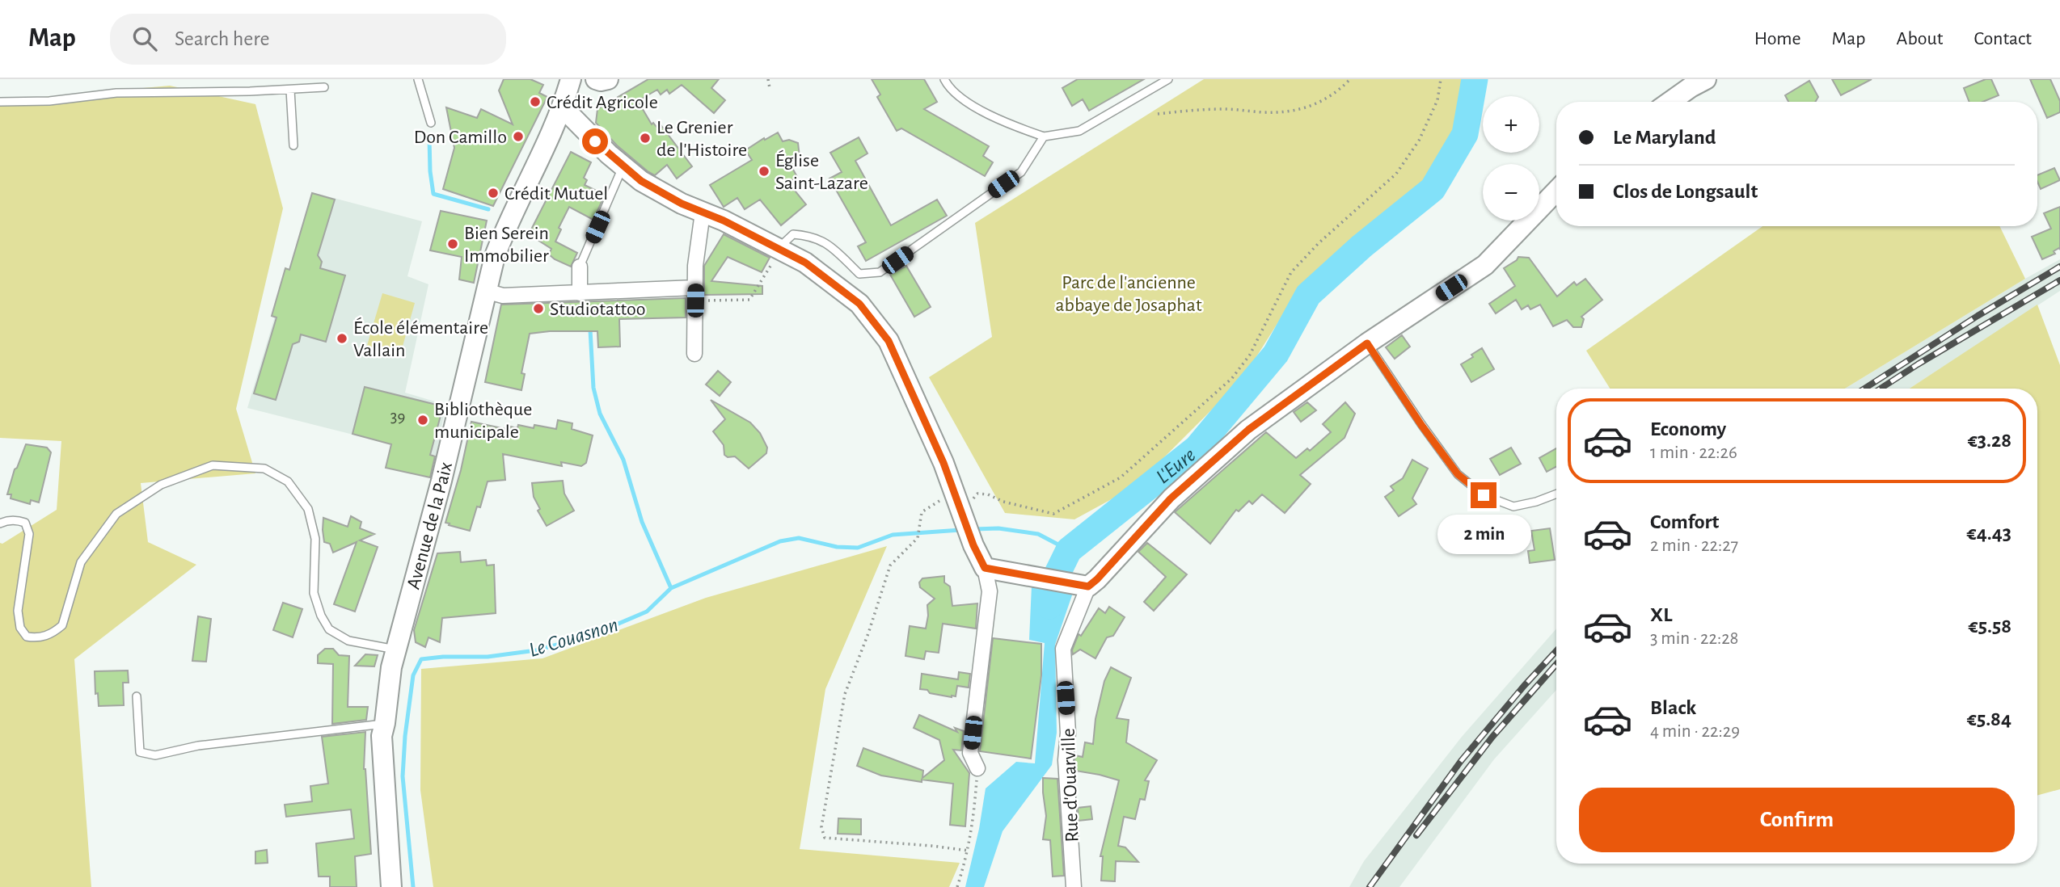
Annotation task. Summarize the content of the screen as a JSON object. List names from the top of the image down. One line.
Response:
{"streets":{"street":["Avenue de la Paix","Rue d'Ouarville"]},"water":["L'Eure","Le Couasnon"],"parks":["Parc de l'ancienne abbaye de Josaphat"],"places":["Crédit Agricole","Don Camillo","Le Grenier de l'Histoire","Église Saint-Lazare","Crédit Mutuel","Bien Serein Immobilier","Studiotattoo","École élémentaire Vallain","Bibliothèque municipale"],"house_numbers":["39"],"page":{"header":"Map","search":"Search here","nav":["Home","Map","About","Contact"],"map_buttons":["+","−"],"banner":["Le Maryland","Clos de Longsault"],"list":[{"name":"Economy","note":"1 min · 22:26","value":"€3.28"},{"name":"Comfort","note":"2 min · 22:27","value":"€4.43"},{"name":"XL","note":"3 min · 22:28","value":"€5.58"},{"name":"Black","note":"4 min · 22:29","value":"€5.84"}],"bubble":"2 min","buttons":"Confirm"}}
